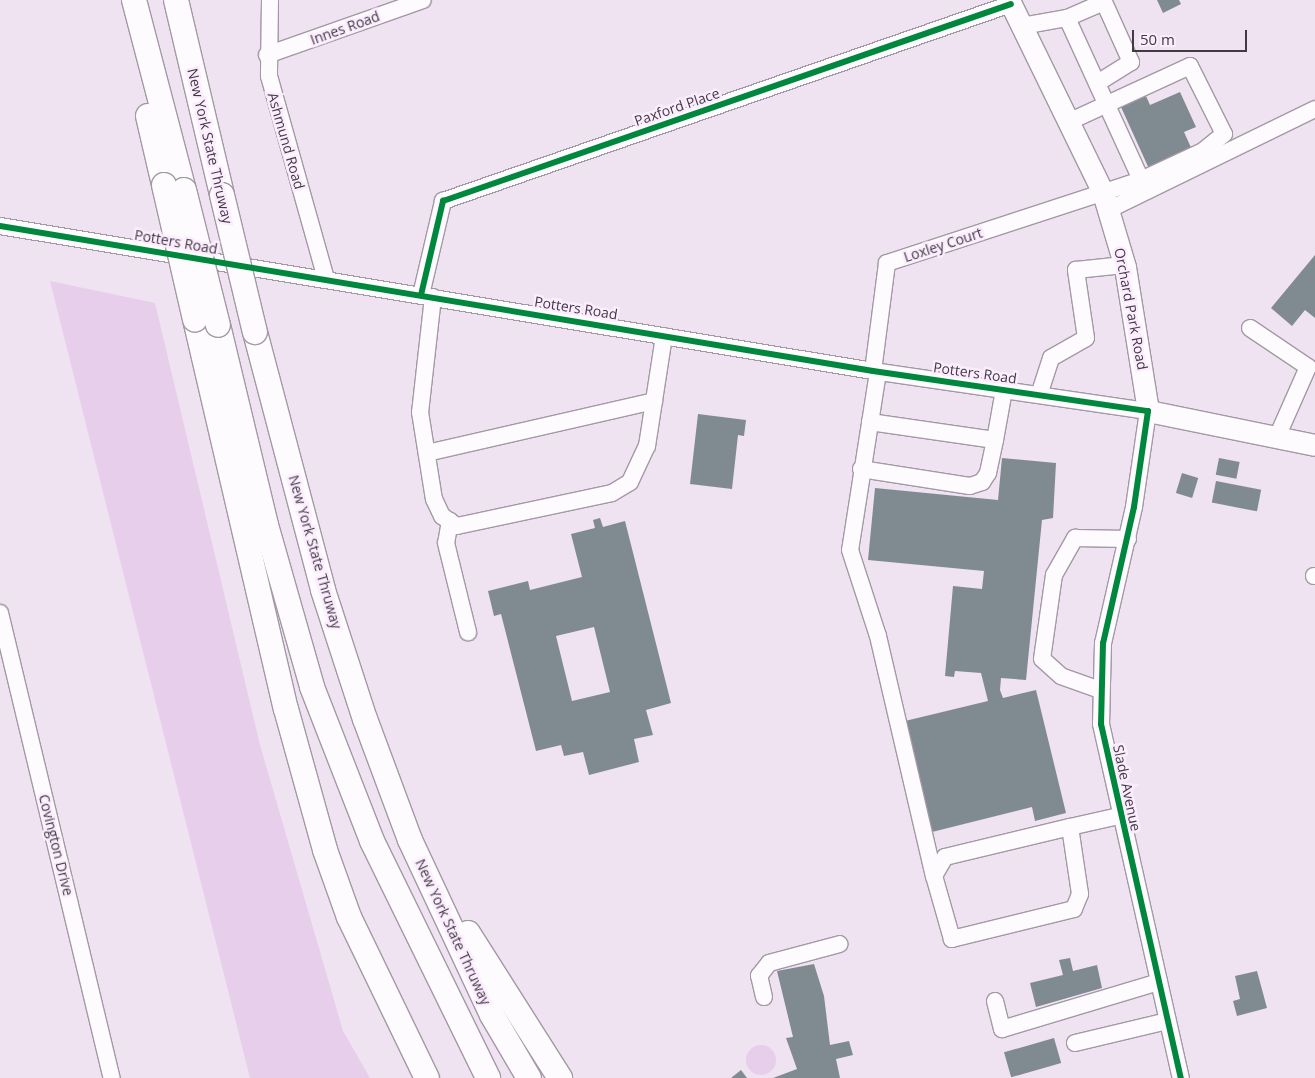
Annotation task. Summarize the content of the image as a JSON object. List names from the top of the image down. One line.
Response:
{"streets":{"highway":["New York State Thruway"],"main road":["Orchard Park Road"],"street":["Innes Road","Paxford Place","Ashmund Road","Potters Road","Loxley Court","Slade Avenue","Covington Drive"]},"crossings":[["Innes Road","Ashmund Road"],["Paxford Place","Potters Road"],["Paxford Place","Orchard Park Road"],["Ashmund Road","Potters Road"],["Potters Road","Loxley Court"],["Potters Road","Orchard Park Road"],["Potters Road","Slade Avenue"],["Loxley Court","Orchard Park Road"],["Orchard Park Road","Slade Avenue"]],"scale_bar":"50 m"}
